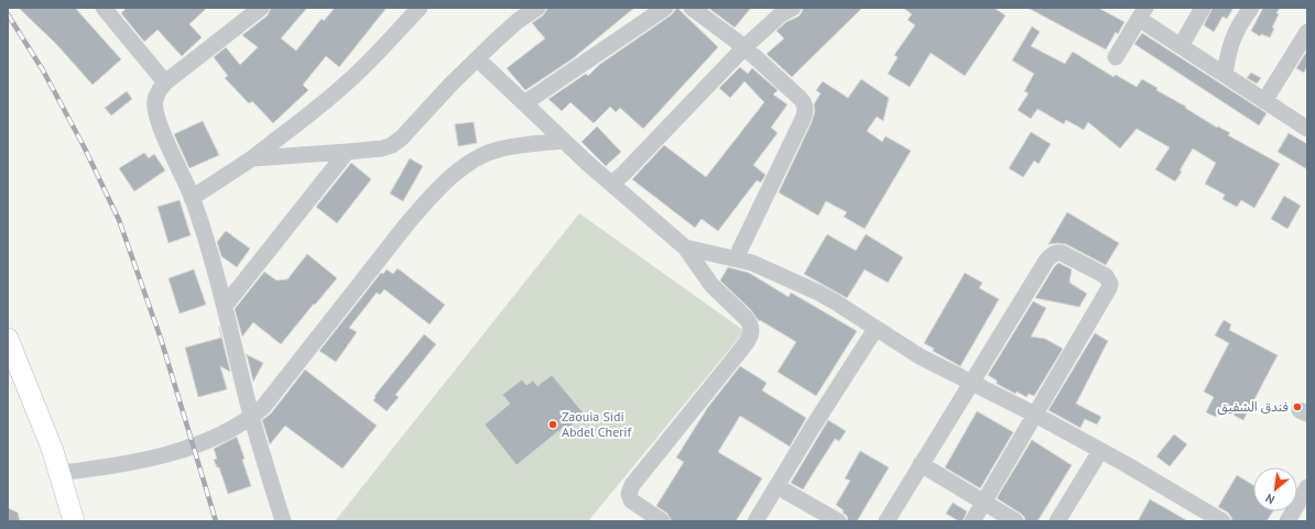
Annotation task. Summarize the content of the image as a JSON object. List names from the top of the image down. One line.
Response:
{"places":["فندق الشفيق","Zaouia Sidi Abdel Cherif"],"north":"bottom left"}
